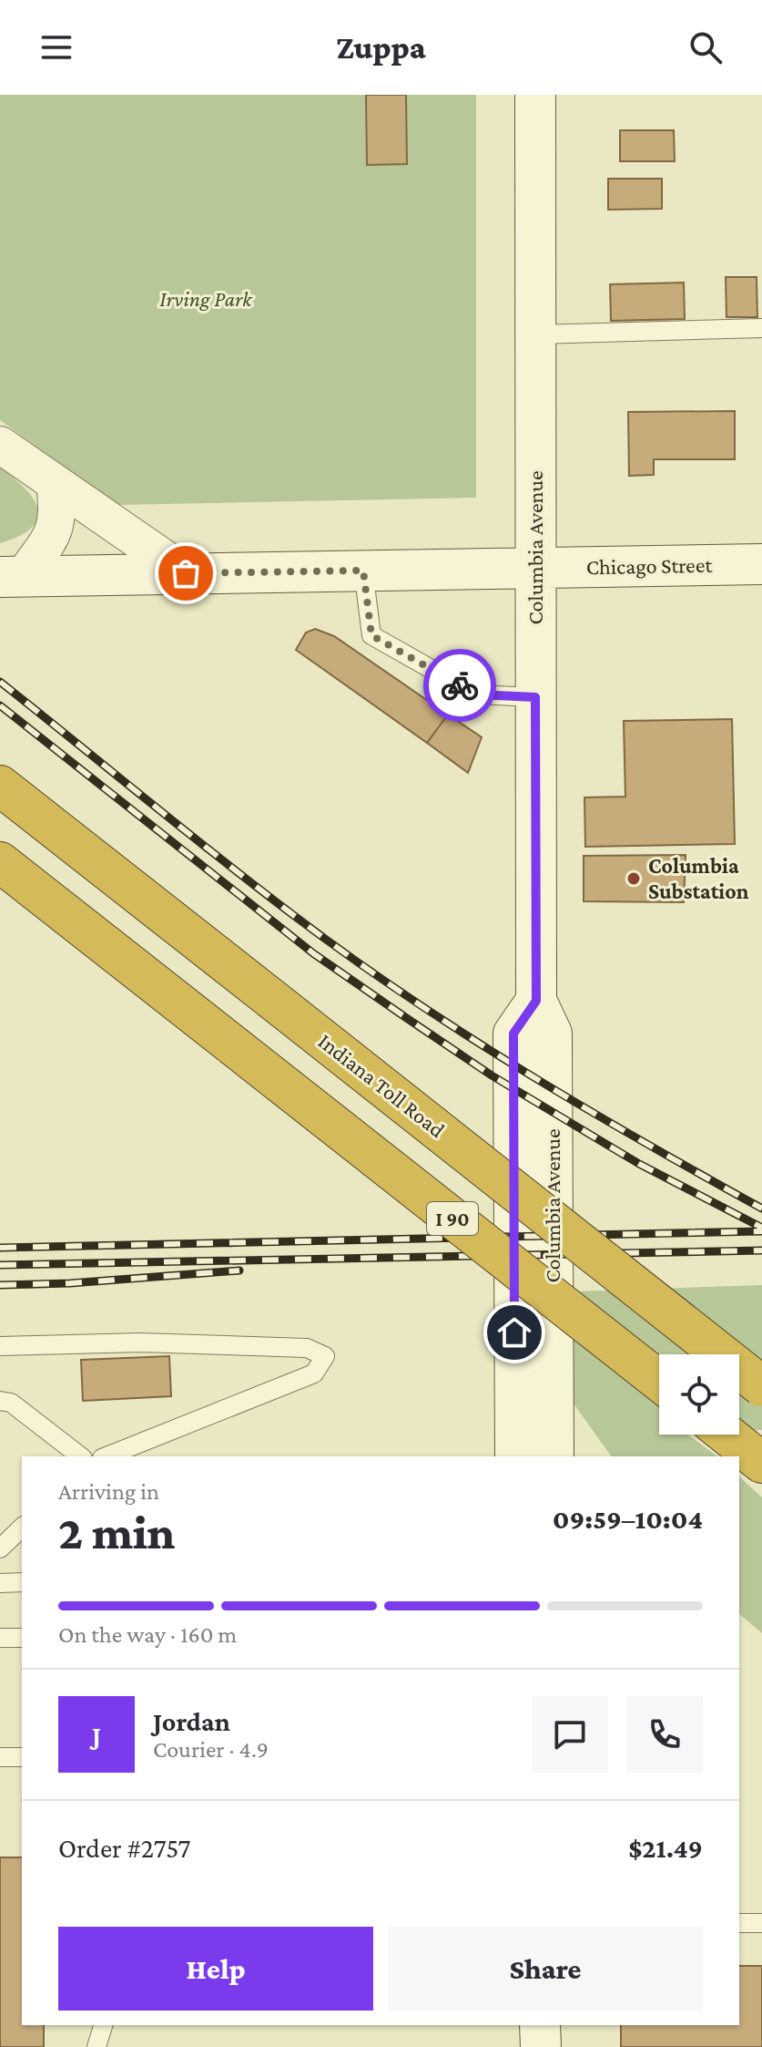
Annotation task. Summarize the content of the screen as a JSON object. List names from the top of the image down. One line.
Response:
{"streets":{"highway":["Indiana Toll Road","I 90"],"street":["Columbia Avenue","Chicago Street"]},"crossings":[["Columbia Avenue","Chicago Street"]],"parks":["Irving Park"],"places":["Columbia Substation"],"page":{"header":"Zuppa","heading":["2 min","Arriving in","09:59–10:04"],"panel":["Jordan","Courier · 4.9","Order #2757","$21.49"],"bar":"On the way · 160 m","round":"J","buttons":["Help","Share"]}}
